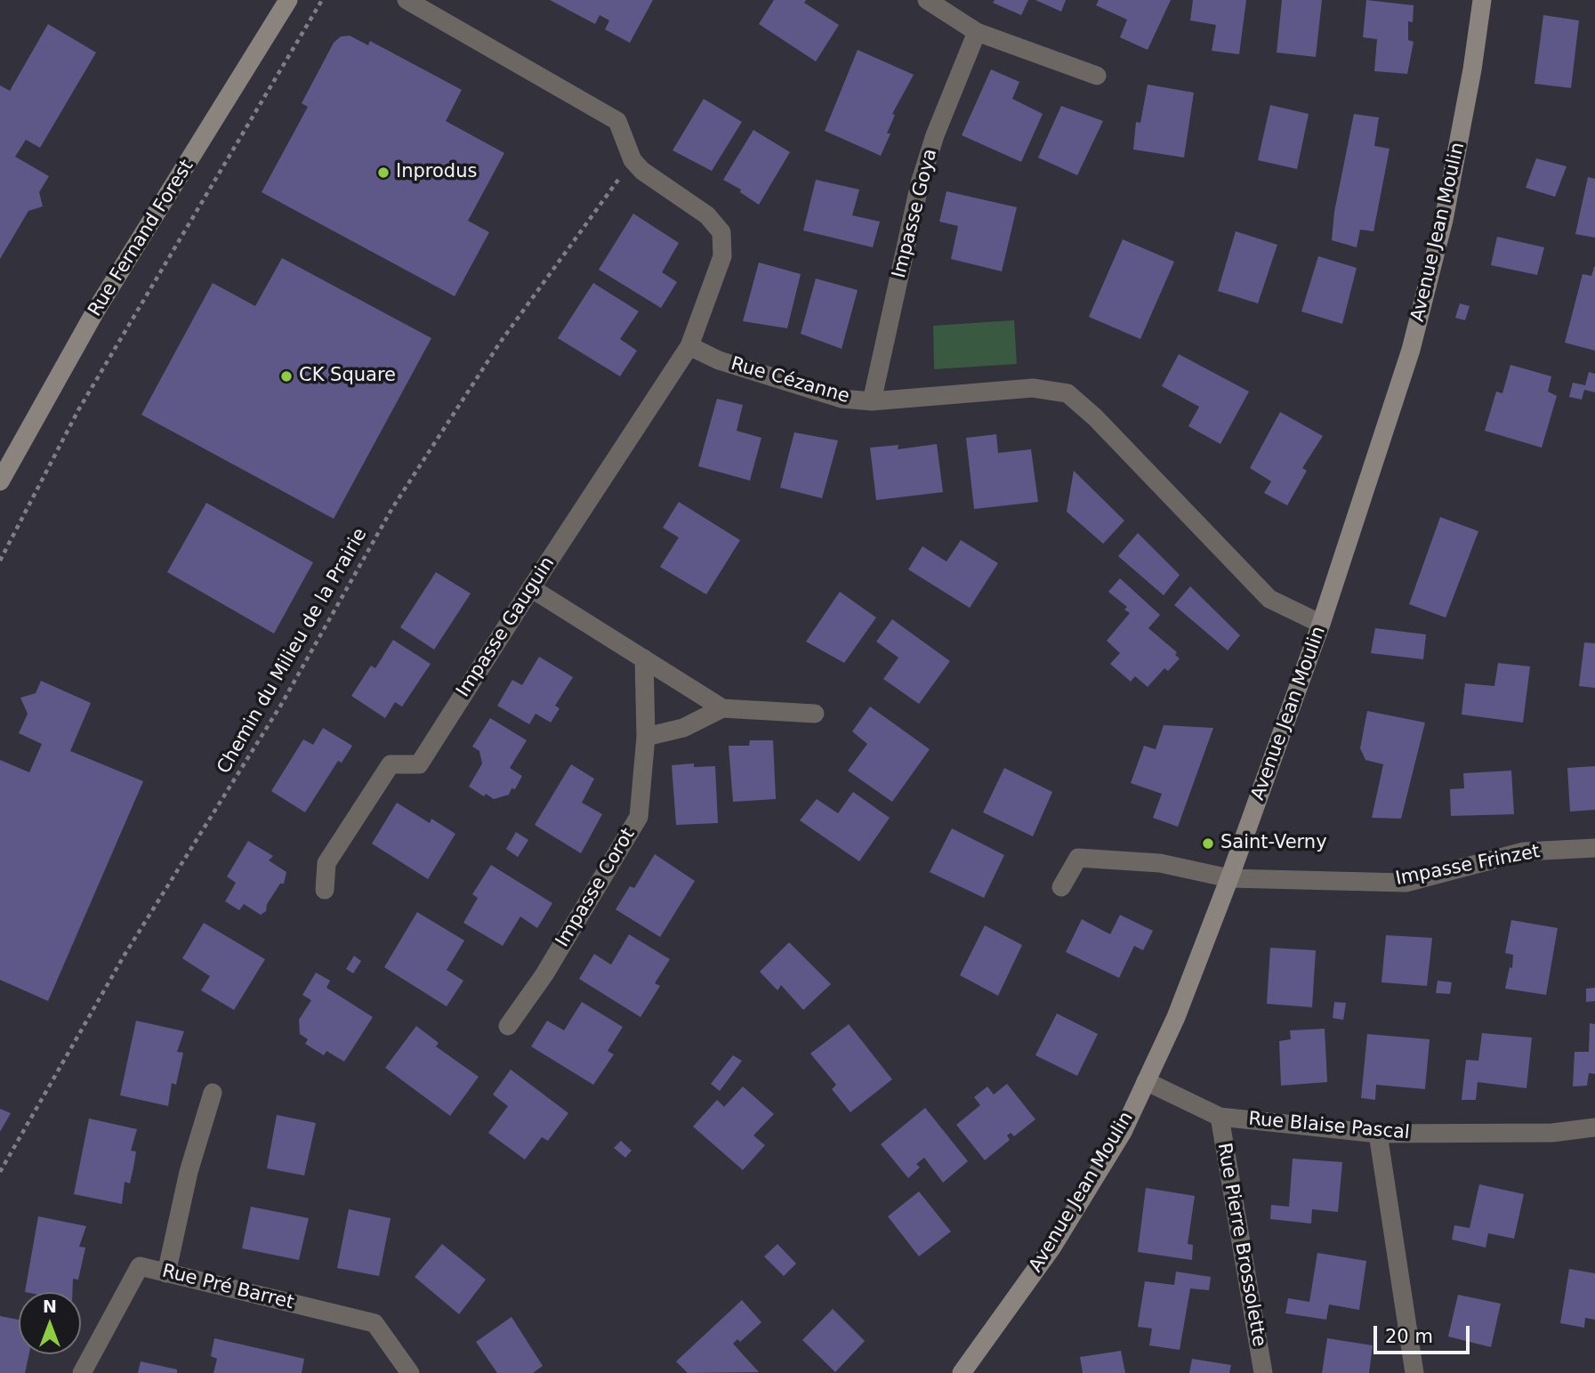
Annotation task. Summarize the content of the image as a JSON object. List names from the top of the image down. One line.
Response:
{"streets":{"main road":["Avenue Jean Moulin","Rue Fernand Forest"],"street":["Impasse Goya","Rue Cézanne","Impasse Gauguin","Impasse Frinzet","Impasse Corot","Rue Blaise Pascal","Rue Pierre Brossolette","Rue Pré Barret"],"path":["Chemin du Milieu de la Prairie"]},"crossings":[["Impasse Goya","Rue Cézanne"],["Avenue Jean Moulin","Rue Cézanne"],["Avenue Jean Moulin","Impasse Frinzet"],["Avenue Jean Moulin","Rue Blaise Pascal"],["Rue Cézanne","Impasse Gauguin"],["Rue Blaise Pascal","Rue Pierre Brossolette"]],"places":["Inprodus","CK Square","Saint-Verny"],"scale_bar":"20 m","north":"top"}
